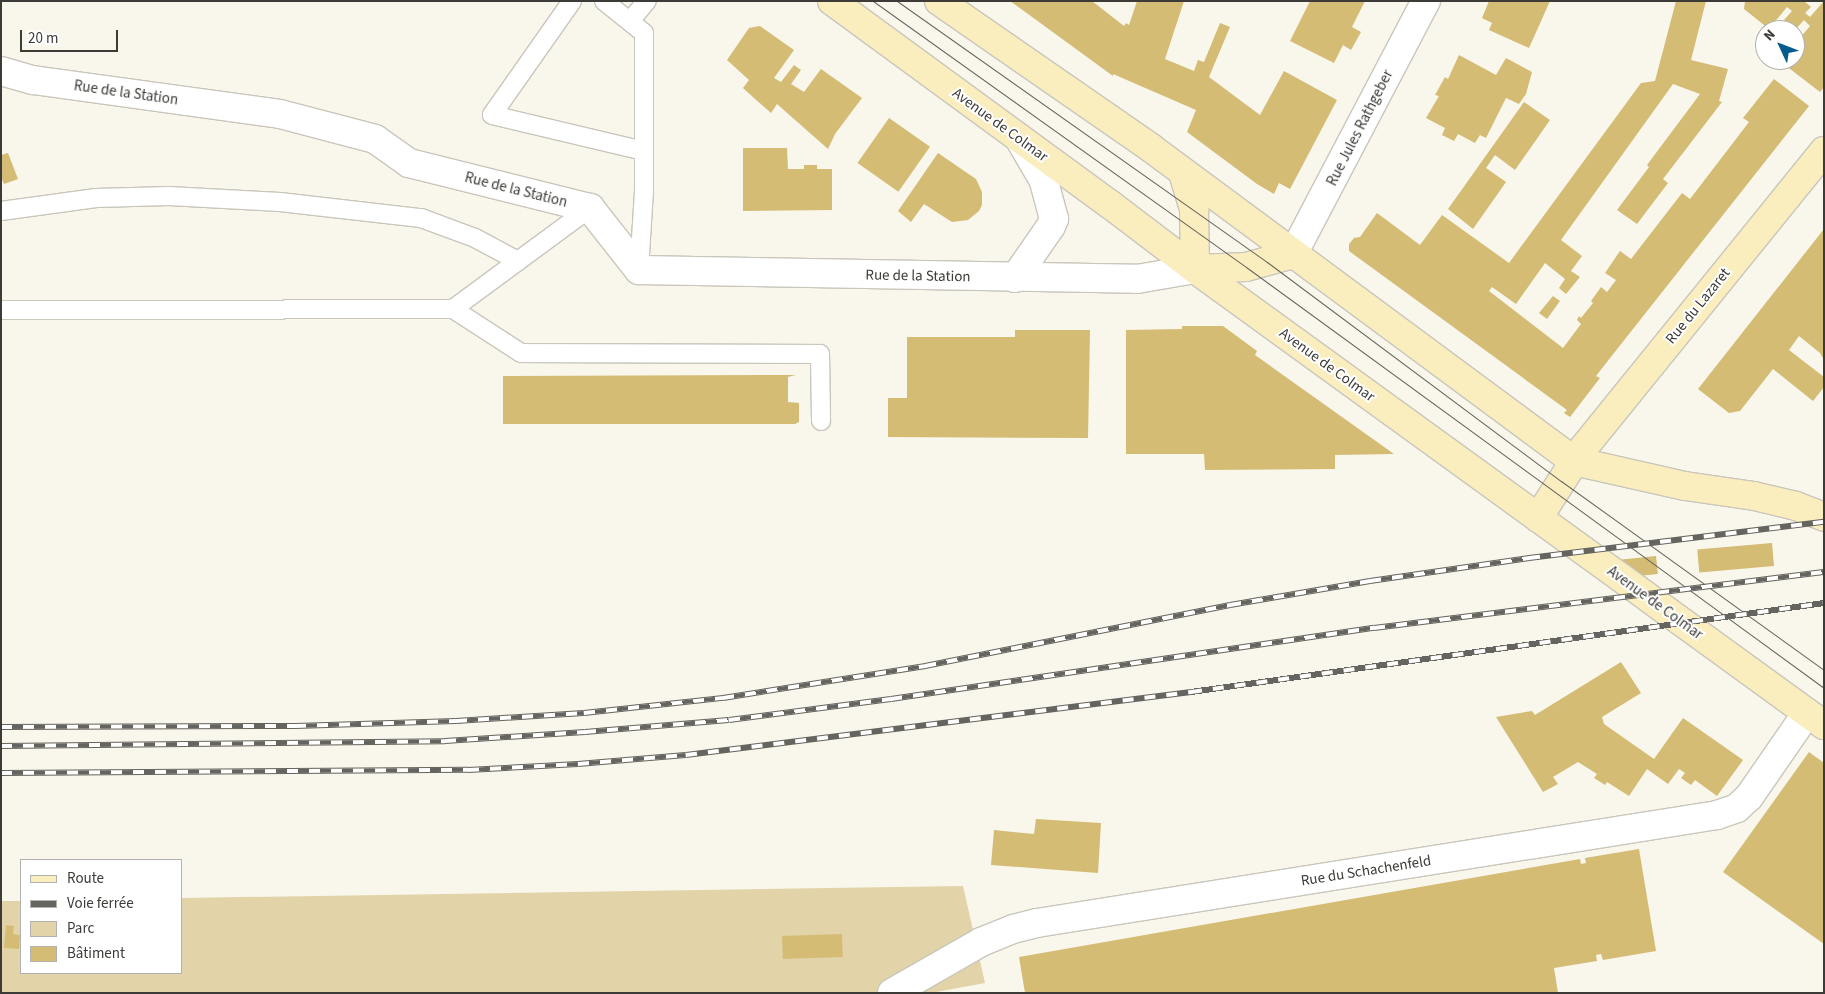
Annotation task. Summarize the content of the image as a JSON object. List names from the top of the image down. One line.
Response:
{"streets":{"main road":["Avenue de Colmar","Rue du Lazaret"],"street":["Rue de la Station","Rue Jules Rathgeber","Rue du Schachenfeld"]},"crossings":[["Rue de la Station","Avenue de Colmar"],["Avenue de Colmar","Rue du Lazaret"],["Avenue de Colmar","Rue du Schachenfeld"]],"legend":["Route","Voie ferrée","Parc","Bâtiment"],"scale_bar":"20 m","north":"top left"}
